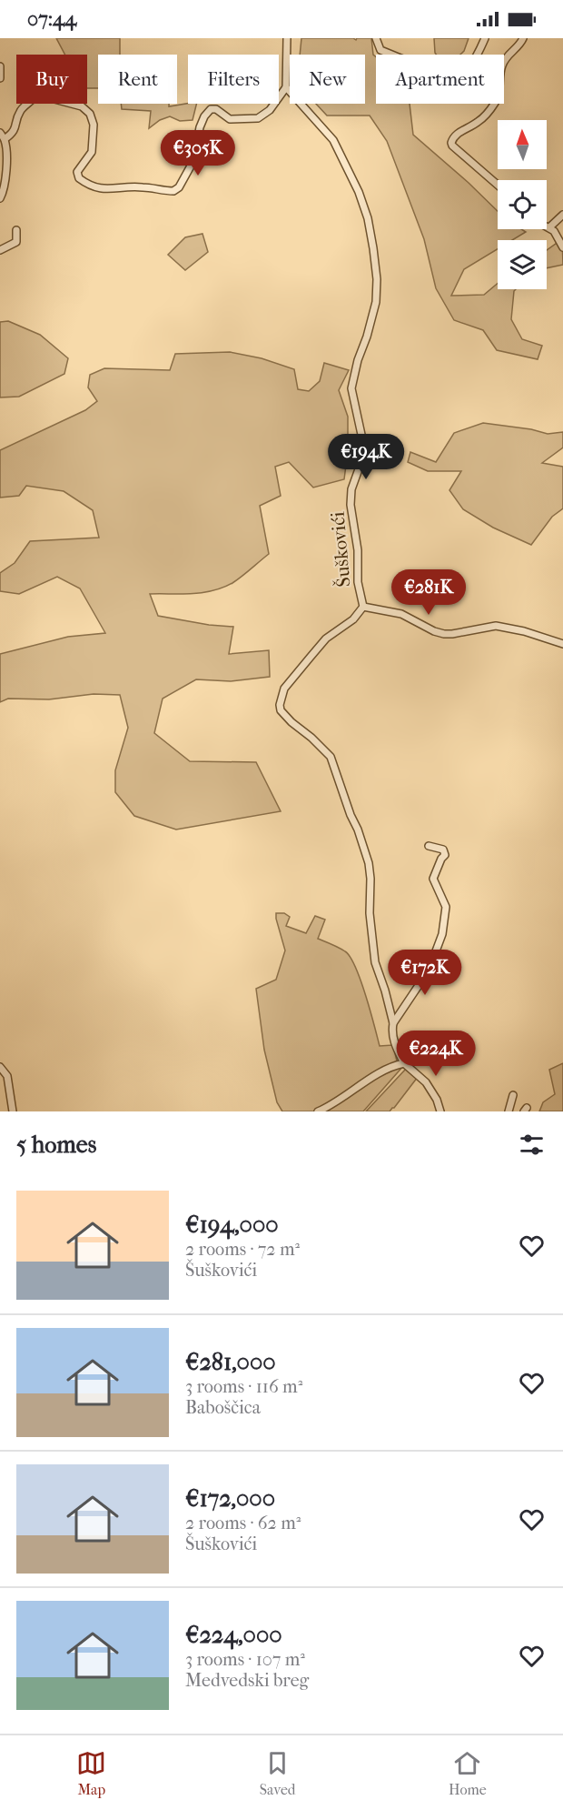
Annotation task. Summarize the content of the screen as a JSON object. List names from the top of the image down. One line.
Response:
{"streets":{"street":["Šuškovići"]},"north":"top","page":{"status":"07:44","chip":["Buy","Rent","Filters","New","Apartment"],"price":["€305K","€194K","€281K","€172K","€224K"],"heading":"5 homes","list":[{"name":"€194,000","note":"2 rooms · 72 m² · Šuškovići"},{"name":"€281,000","note":"3 rooms · 116 m² · Baboščica"},{"name":"€172,000","note":"2 rooms · 62 m² · Šuškovići"},{"name":"€224,000","note":"3 rooms · 107 m² · Medvedski breg"}],"tabs":["Map","Saved","Home"]}}
